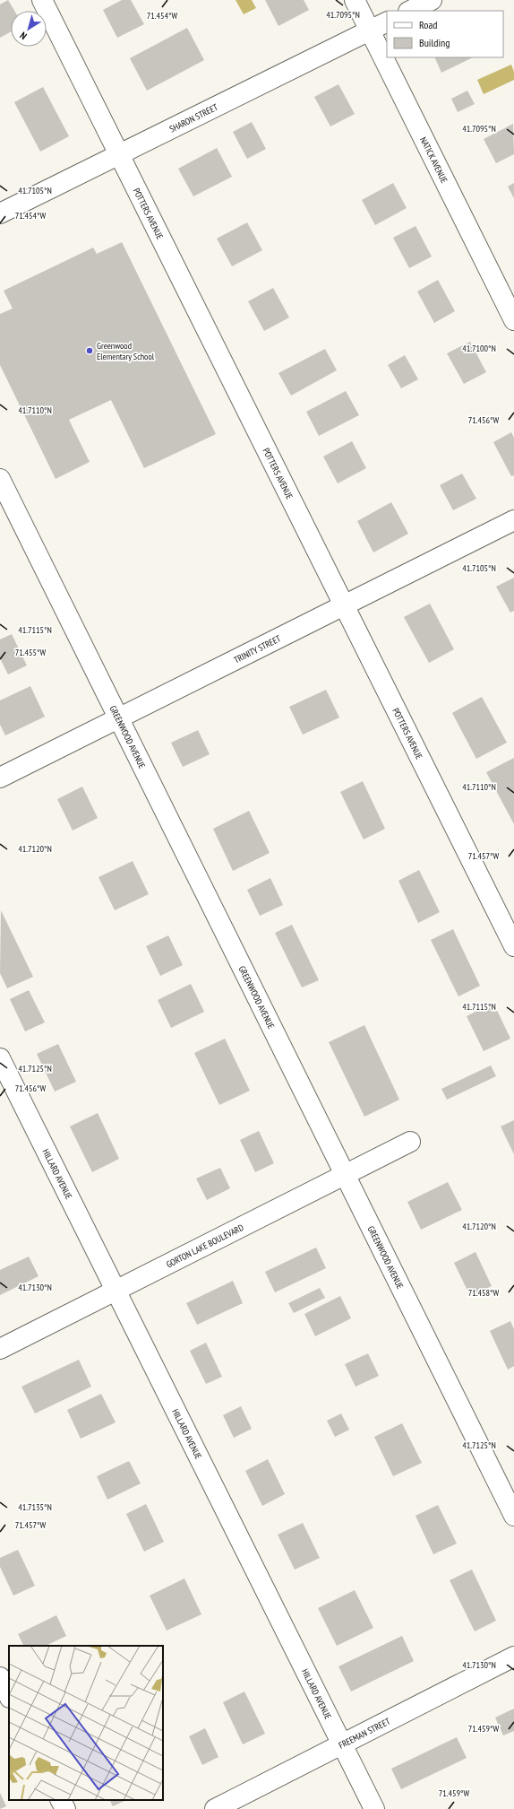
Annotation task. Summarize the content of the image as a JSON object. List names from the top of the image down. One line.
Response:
{"streets":{"street":["SHARON STREET","NATICK AVENUE","POTTERS AVENUE","TRINITY STREET","GREENWOOD AVENUE","HILLARD AVENUE","GORTON LAKE BOULEVARD","FREEMAN STREET"]},"crossings":[["SHARON STREET","NATICK AVENUE"],["SHARON STREET","POTTERS AVENUE"],["POTTERS AVENUE","TRINITY STREET"],["TRINITY STREET","GREENWOOD AVENUE"],["GREENWOOD AVENUE","GORTON LAKE BOULEVARD"],["HILLARD AVENUE","GORTON LAKE BOULEVARD"],["HILLARD AVENUE","FREEMAN STREET"]],"places":["Greenwood Elementary School"],"legend":["Road","Building"],"north":"bottom left","coordinates":["41.7095°N","71.454°W","41.7105°N","41.7100°N","41.7110°N","71.456°W","41.7115°N","71.455°W","41.7120°N","71.457°W","41.7125°N","41.7130°N","71.458°W","41.7135°N","71.459°W"]}
